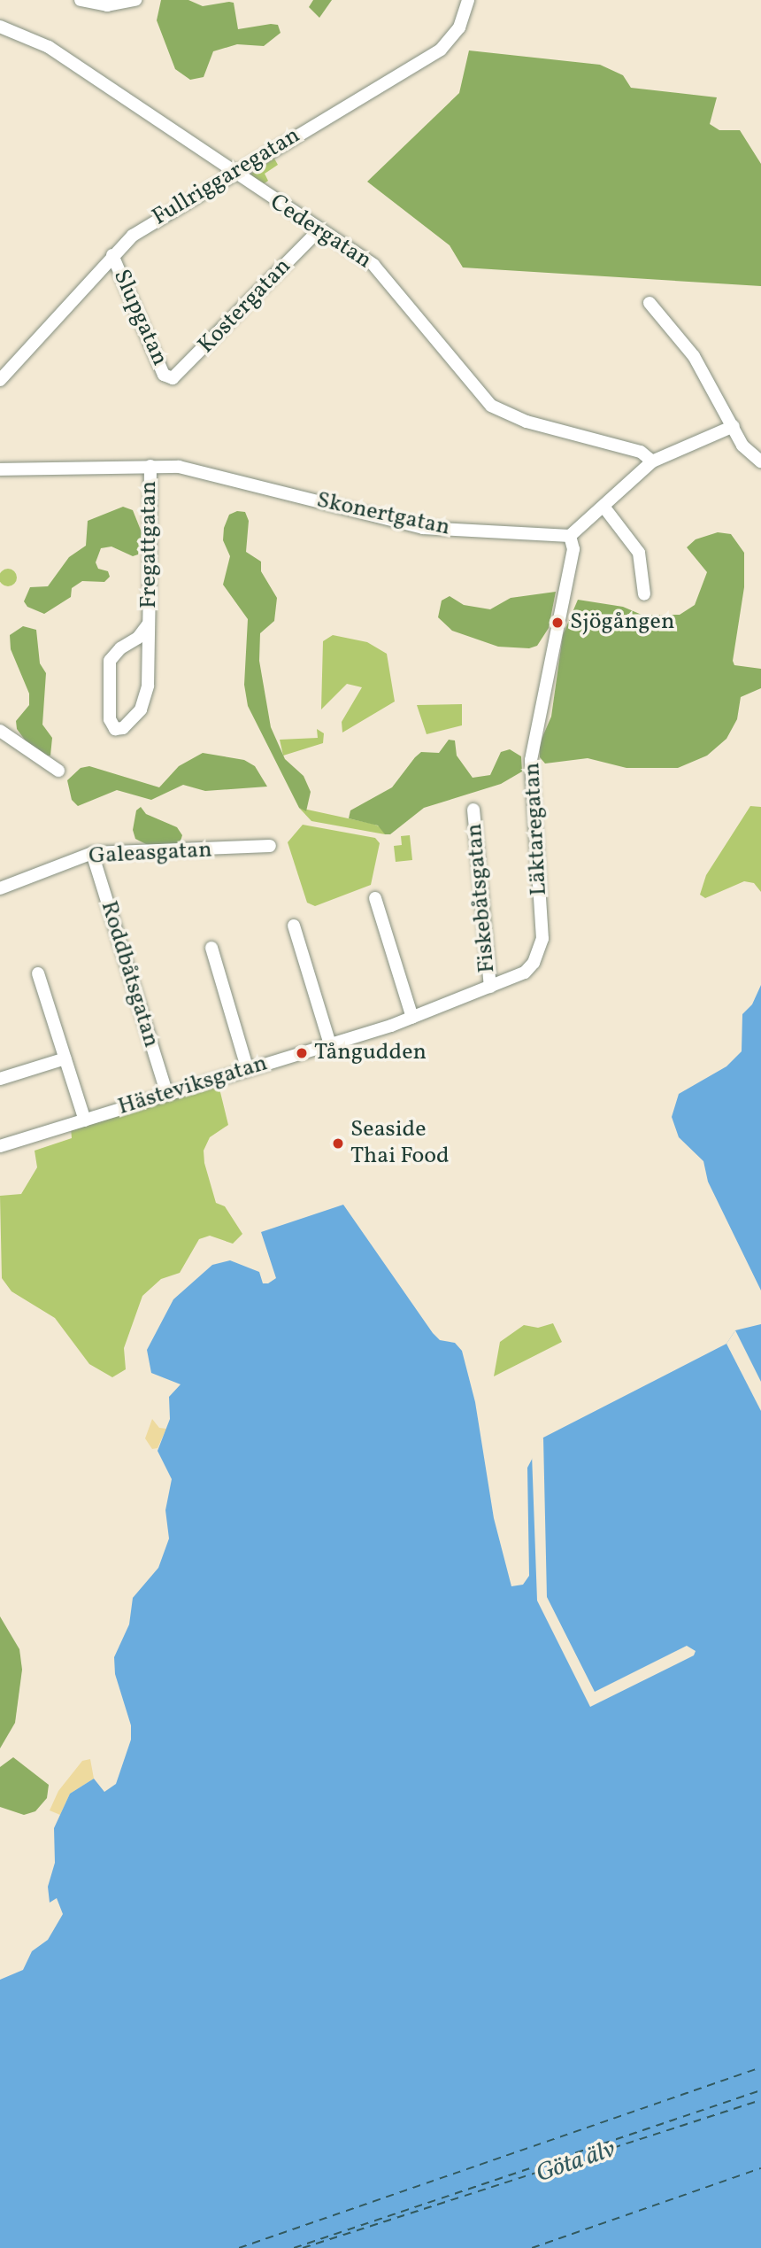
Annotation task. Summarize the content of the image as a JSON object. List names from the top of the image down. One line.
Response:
{"streets":{"street":["Fullriggaregatan","Cedergatan","Kostergatan","Slupgatan","Skonertgatan","Fregattgatan","Läktaregatan","Galeasgatan","Fiskebåtsgatan","Roddbåtsgatan","Hästeviksgatan"]},"crossings":[["Fullriggaregatan","Cedergatan"],["Fullriggaregatan","Slupgatan"],["Cedergatan","Kostergatan"],["Kostergatan","Slupgatan"],["Skonertgatan","Fregattgatan"],["Skonertgatan","Läktaregatan"],["Läktaregatan","Hästeviksgatan"],["Galeasgatan","Roddbåtsgatan"],["Fiskebåtsgatan","Hästeviksgatan"],["Roddbåtsgatan","Hästeviksgatan"]],"water":["Göta älv"],"places":["Sjögången","Tångudden","Seaside Thai Food"]}
